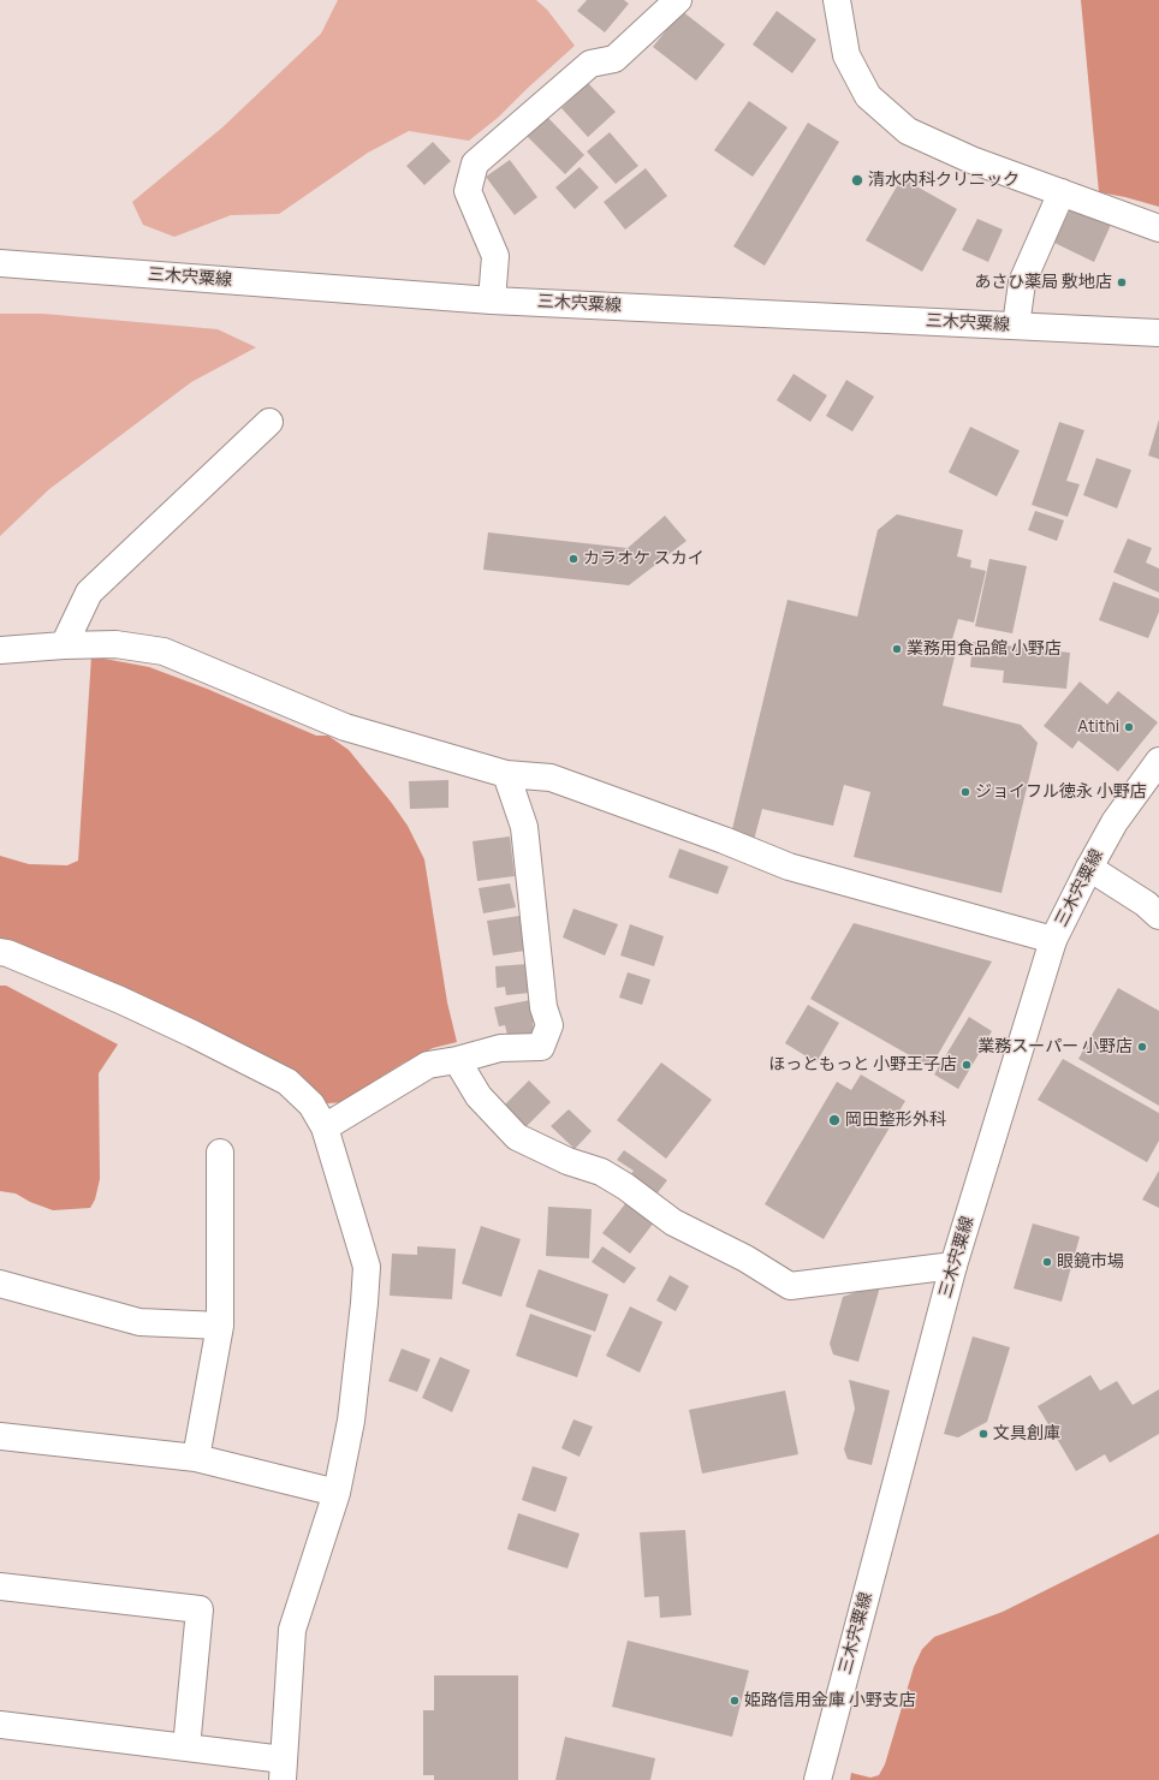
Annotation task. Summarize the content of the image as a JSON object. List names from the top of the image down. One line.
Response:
{"streets":{"street":["三木宍粟線"]},"places":["清水内科クリニック","あさひ薬局 敷地店","カラオケ スカイ","業務用食品館 小野店","Atithi","ジョイフル徳永 小野店","業務スーパー 小野店","ほっともっと 小野王子店","岡田整形外科","眼鏡市場","文具創庫","姫路信用金庫 小野支店"]}
